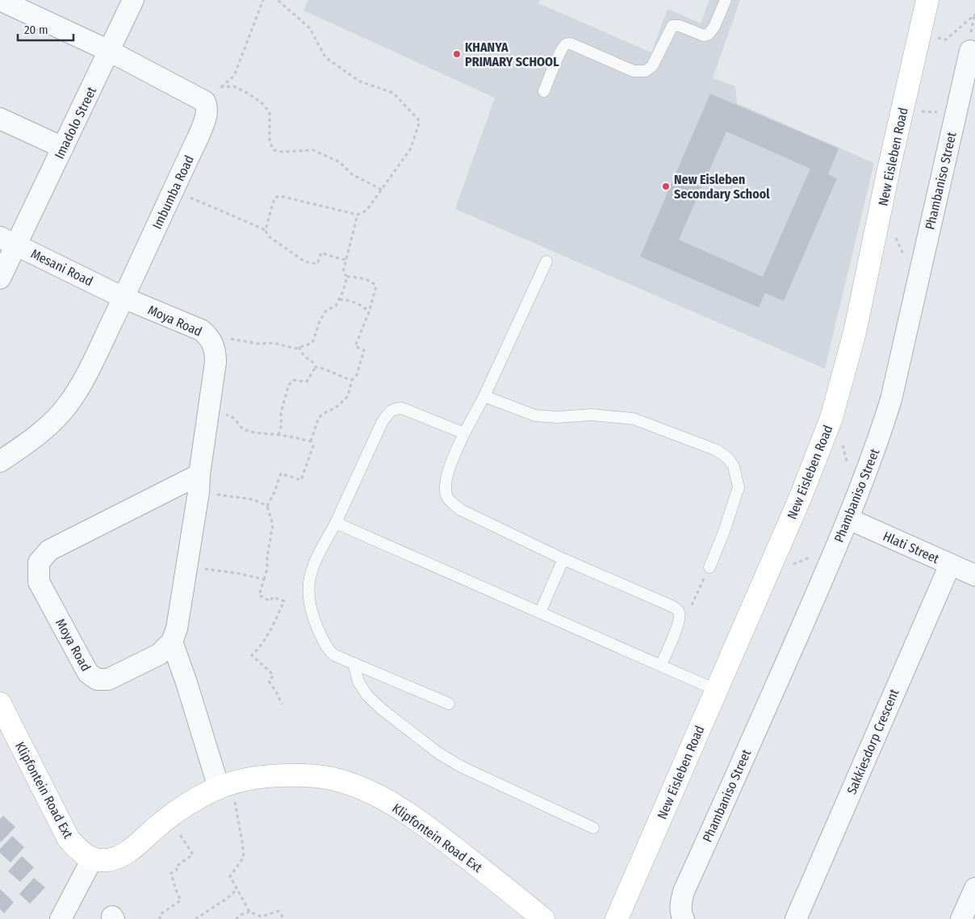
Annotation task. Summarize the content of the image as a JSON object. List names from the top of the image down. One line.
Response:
{"streets":{"main road":["New Eisleben Road","Klipfontein Road Ext"],"street":["Imadolo Street","Phambaniso Street","Imbumba Road","Mesani Road","Moya Road","Hlati Street","Sakkiesdorp Crescent"]},"crossings":[["Imadolo Street","Mesani Road"],["Phambaniso Street","Hlati Street"],["Imbumba Road","Mesani Road"],["Imbumba Road","Moya Road"],["Mesani Road","Moya Road"],["Hlati Street","Sakkiesdorp Crescent"]],"places":["KHANYA PRIMARY SCHOOL","New Eisleben Secondary School"],"scale_bar":"20 m"}
